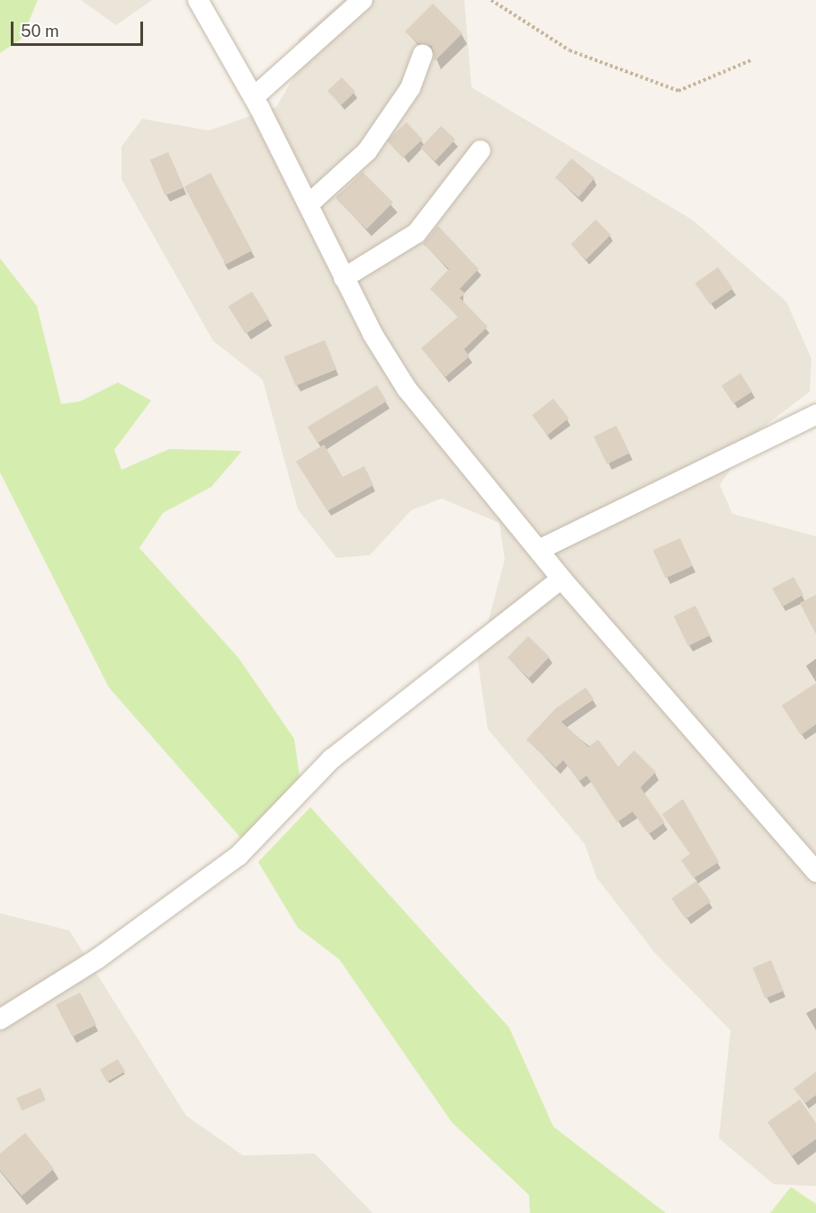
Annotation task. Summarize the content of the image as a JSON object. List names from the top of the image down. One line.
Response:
{"scale_bar":"50 m"}
